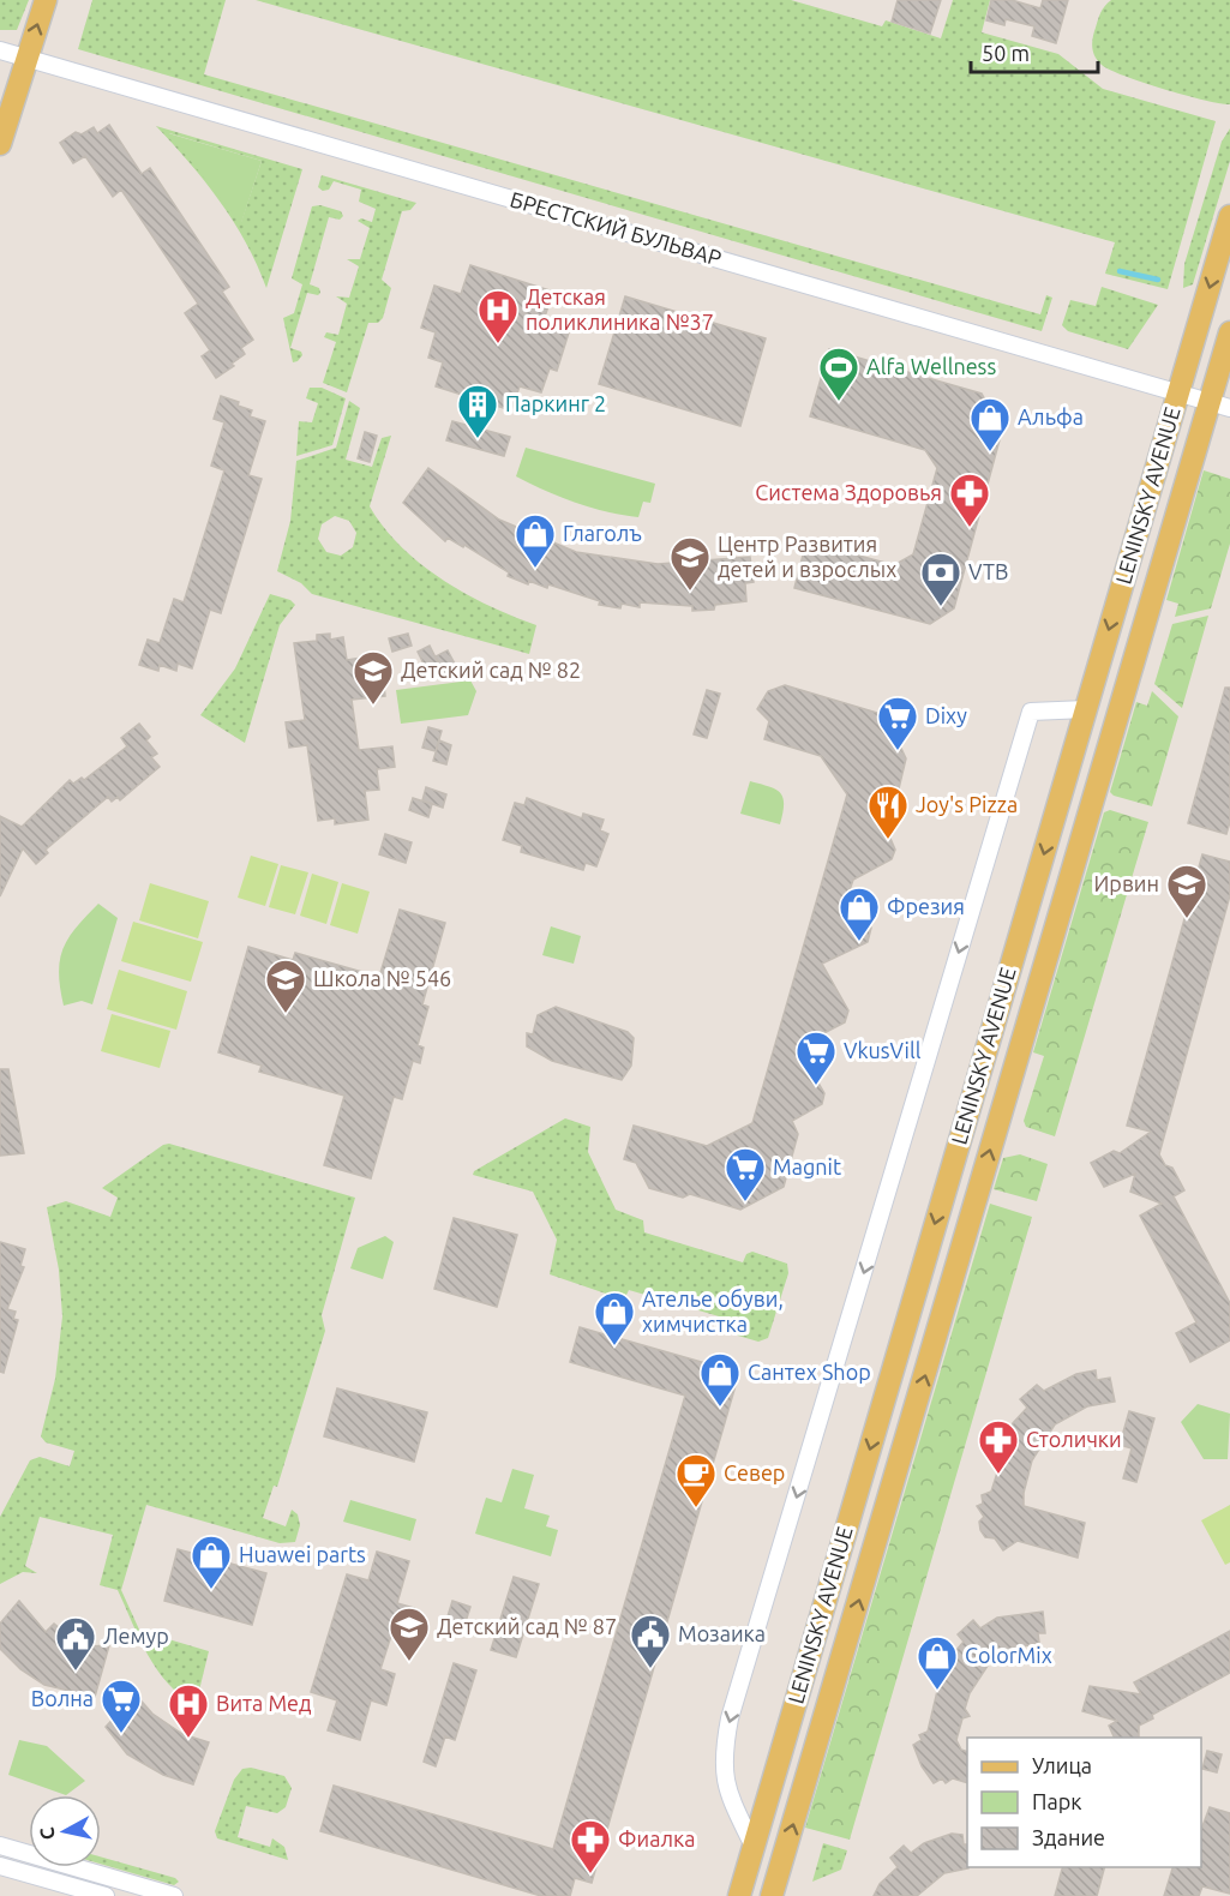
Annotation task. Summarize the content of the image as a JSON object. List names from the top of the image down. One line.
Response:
{"streets":{"main road":["LENINSKY AVENUE"],"street":["БРЕСТСКИЙ БУЛЬВАР"]},"crossings":[["БРЕСТСКИЙ БУЛЬВАР","LENINSKY AVENUE"]],"places":{"hospital":["Детская поликлиника №37","Вита Мед"],"sports":["Alfa Wellness"],"building":["Паркинг 2"],"shop":["Альфа","Глаголъ","Фрезия","Ателье обуви, химчистка","Сантех Shop","Huawei parts","ColorMix"],"pharmacy":["Система Здоровья","Столички","Фиалка"],"school or university":["Центр Развития детей и взрослых","Детский сад № 82","Ирвин","Школа № 546","Детский сад № 87"],"bank":["VTB"],"supermarket":["Dixy","VkusVill","Magnit","Волна"],"restaurant":["Joy's Pizza"],"cafe":["Север"],"public building":["Мозаика","Лемур"]},"legend":["Улица","Парк","Здание"],"scale_bar":"50 m","north":"left"}
